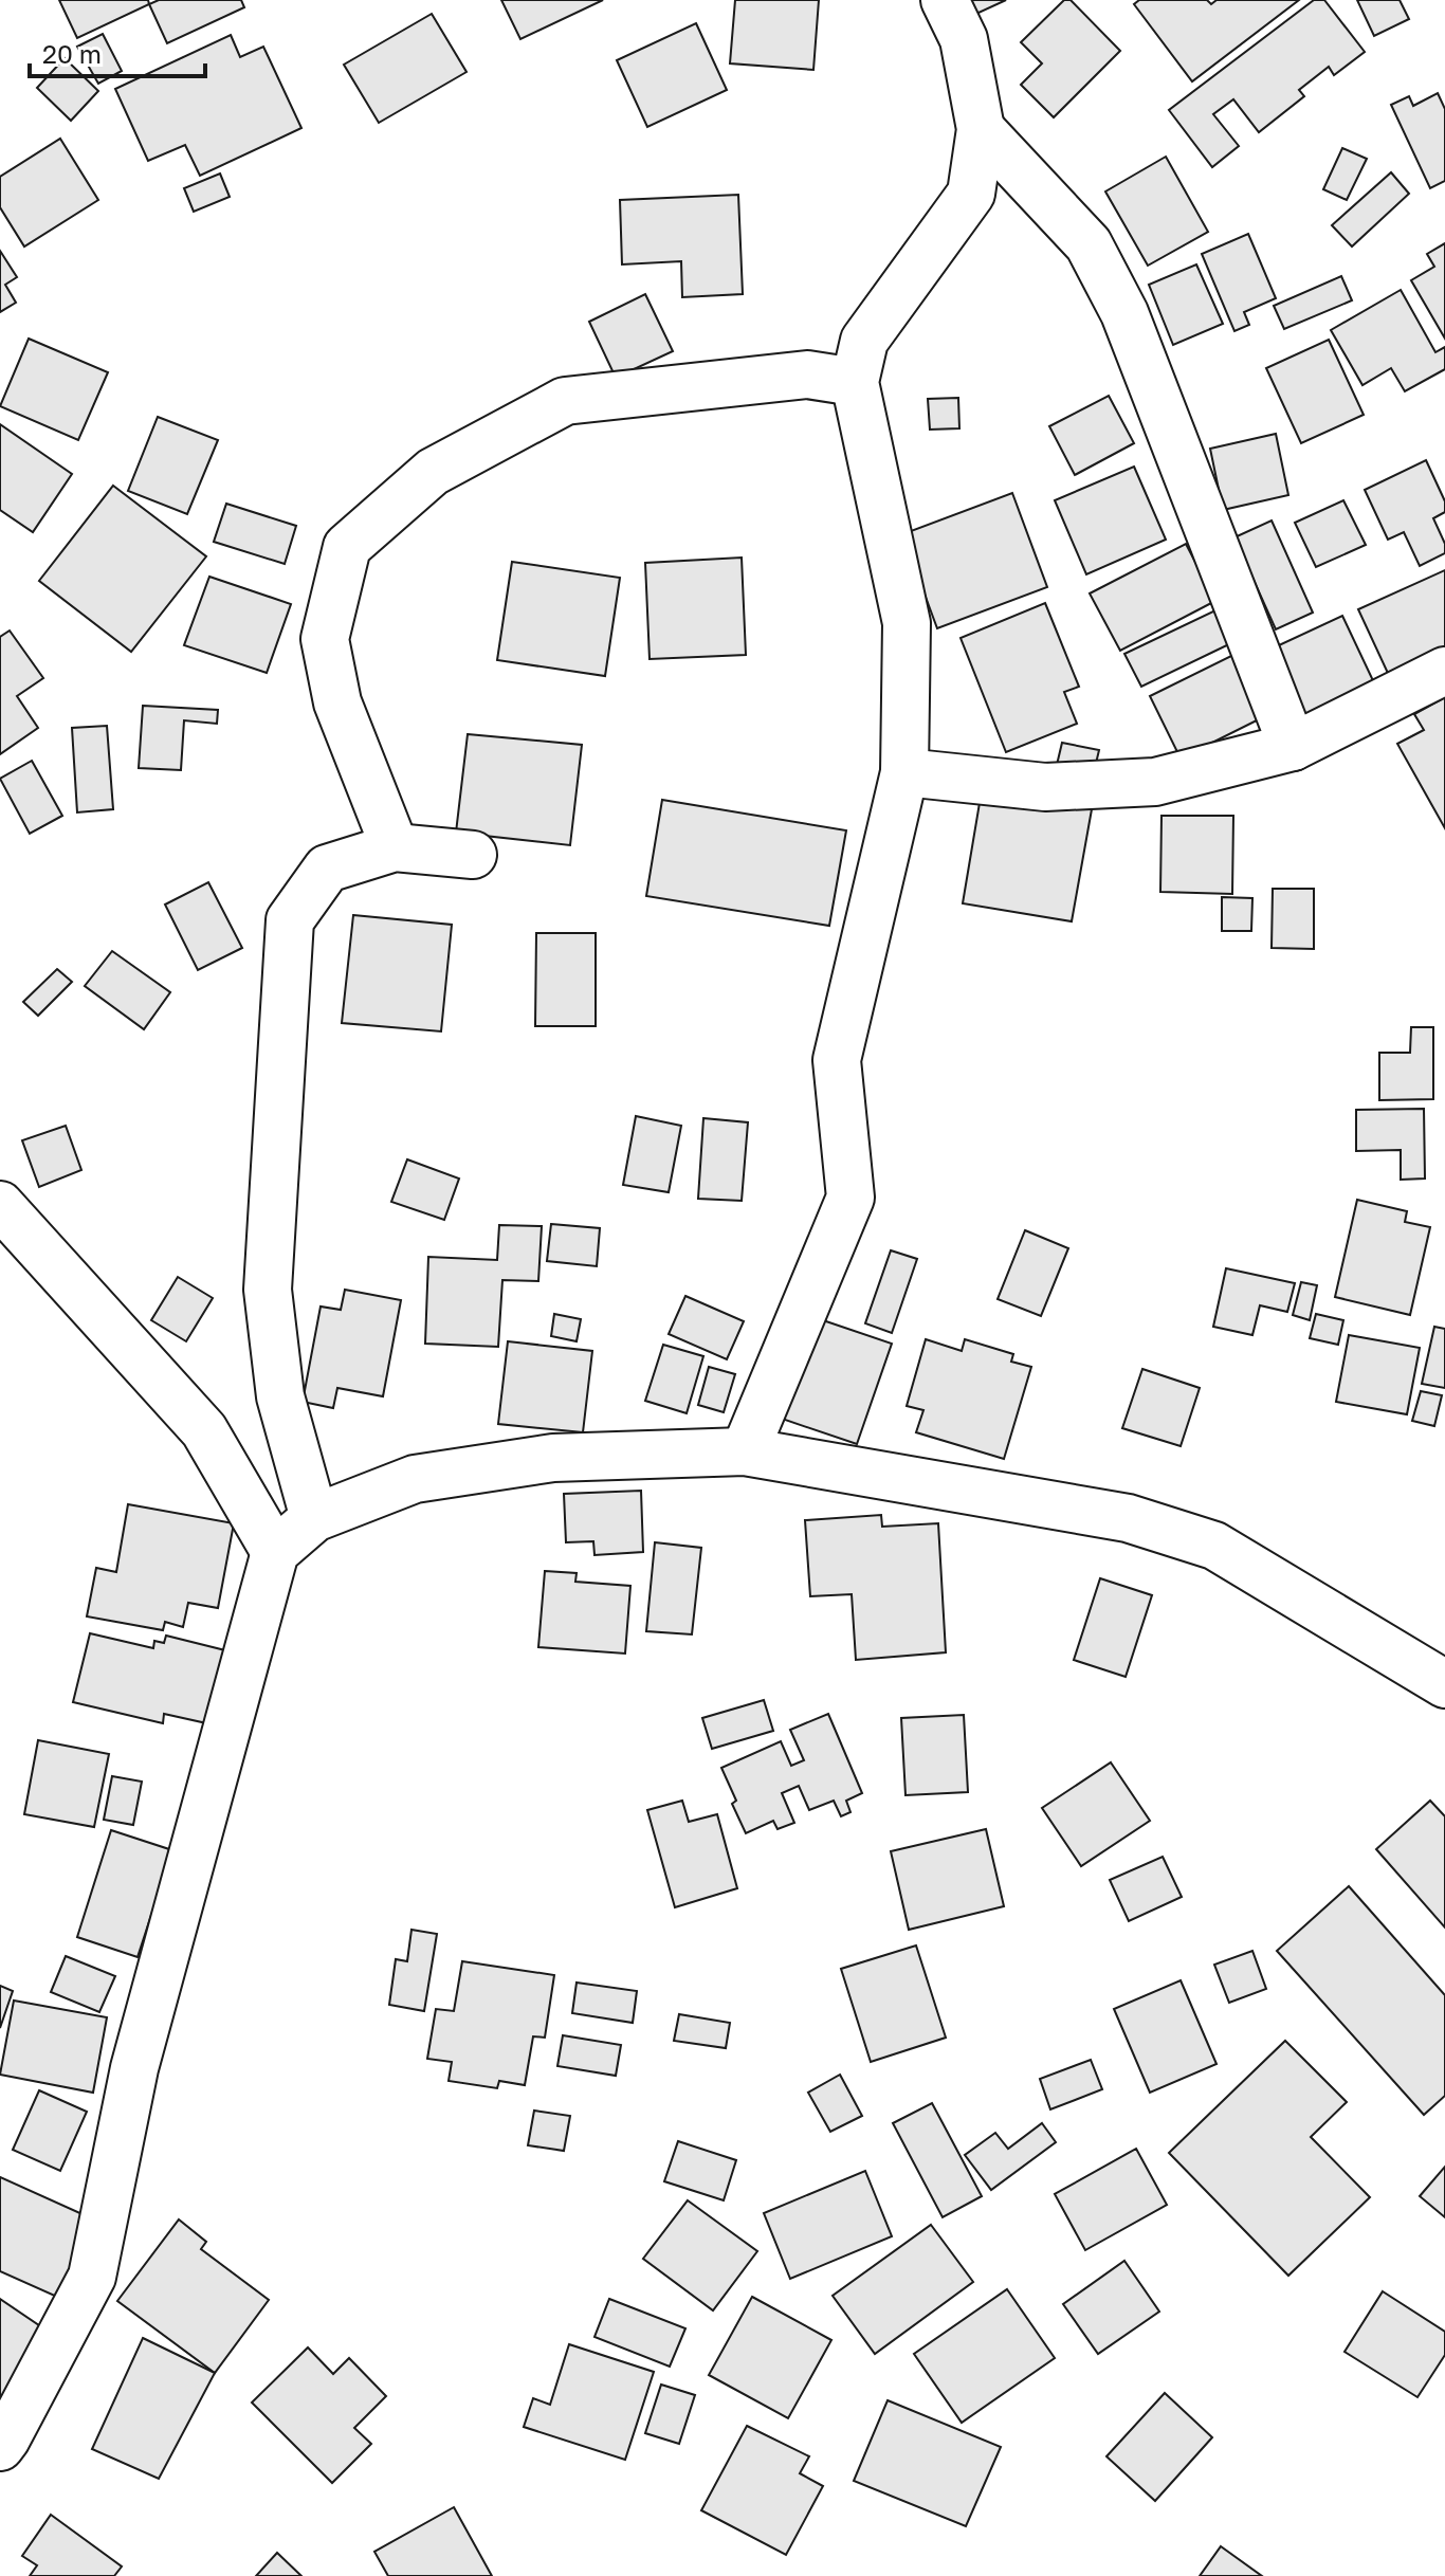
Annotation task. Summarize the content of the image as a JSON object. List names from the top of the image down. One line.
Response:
{"scale_bar":"20 m"}
